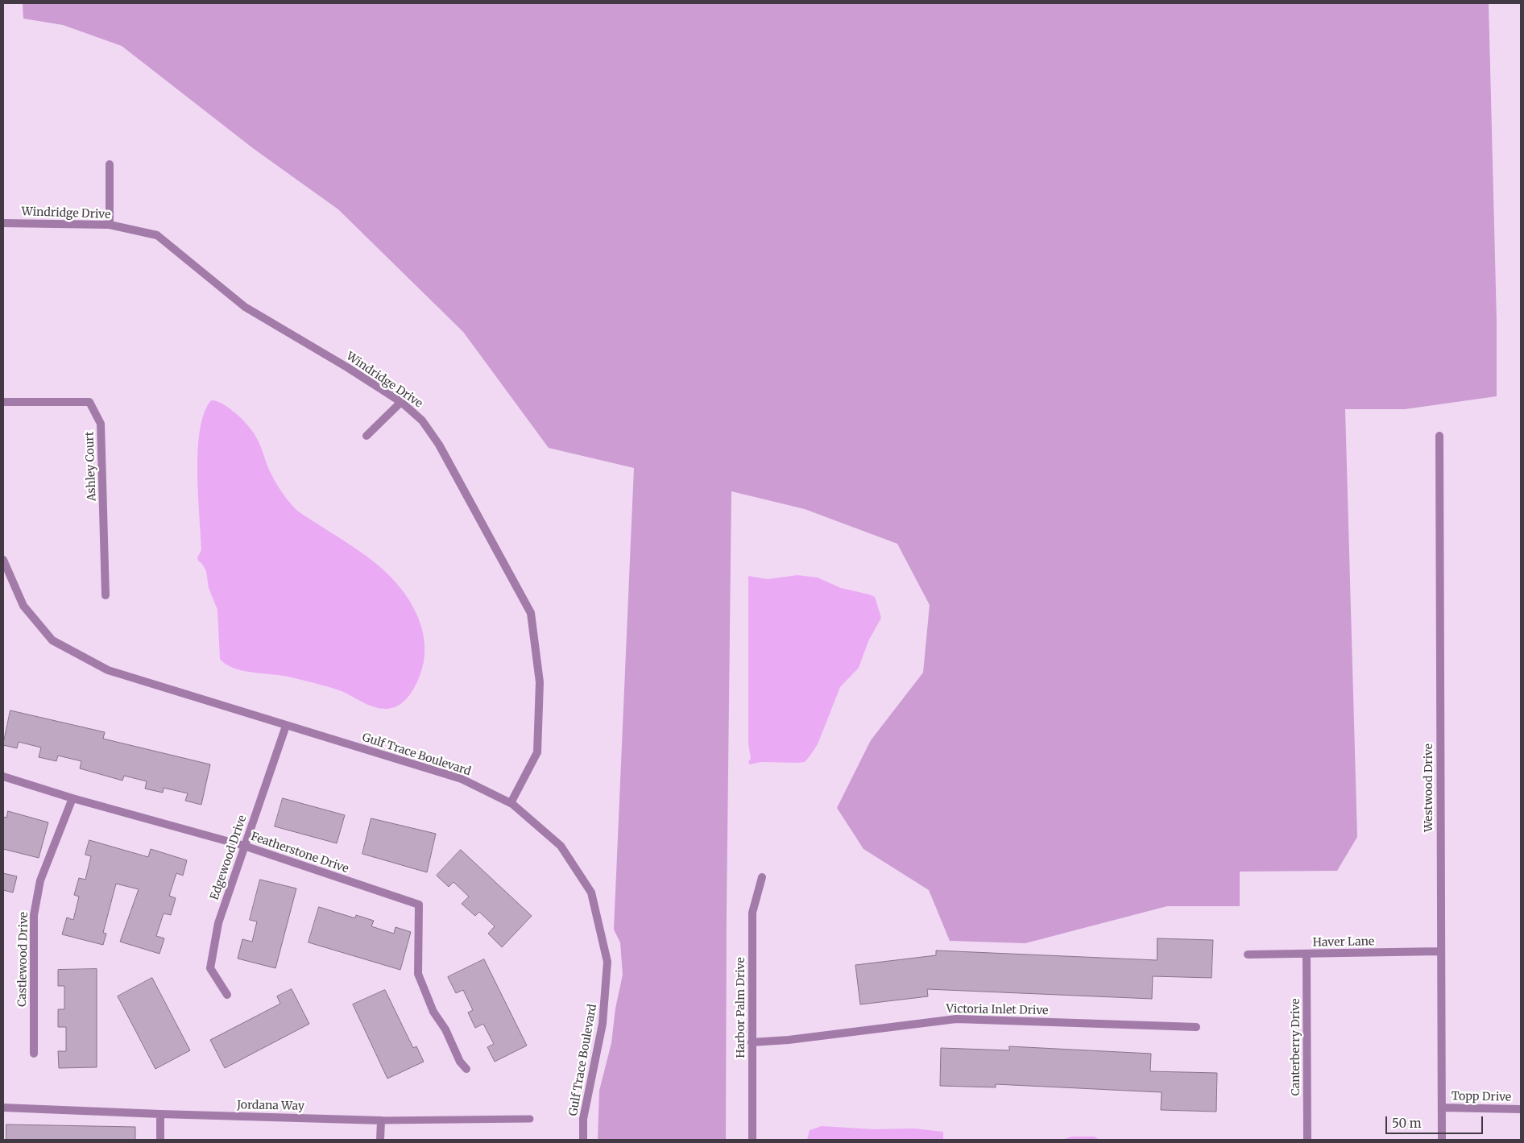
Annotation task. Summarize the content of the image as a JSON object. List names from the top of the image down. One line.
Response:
{"streets":{"street":["Windridge Drive","Ashley Court","Gulf Trace Boulevard","Westwood Drive","Featherstone Drive","Edgewood Drive","Haver Lane","Castlewood Drive","Harbor Palm Drive","Victoria Inlet Drive","Canterberry Drive","Topp Drive","Jordana Way"]},"crossings":[["Windridge Drive","Gulf Trace Boulevard"],["Gulf Trace Boulevard","Edgewood Drive"],["Westwood Drive","Haver Lane"],["Westwood Drive","Topp Drive"],["Featherstone Drive","Edgewood Drive"],["Featherstone Drive","Castlewood Drive"],["Haver Lane","Canterberry Drive"],["Harbor Palm Drive","Victoria Inlet Drive"]],"scale_bar":"50 m"}
